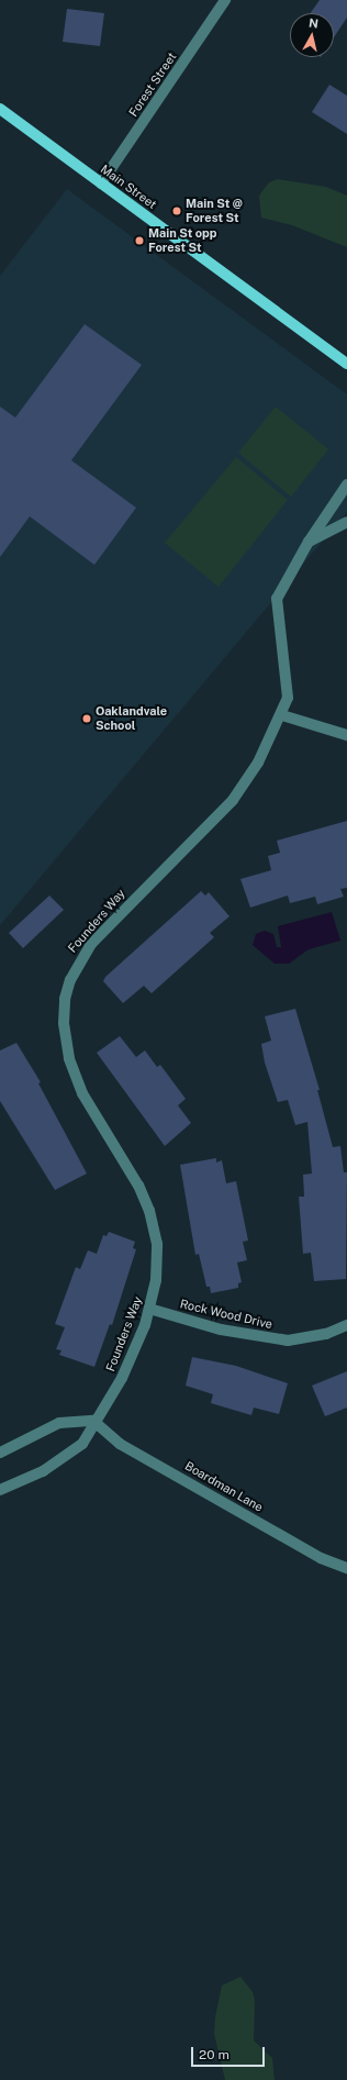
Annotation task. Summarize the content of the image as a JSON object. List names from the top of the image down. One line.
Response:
{"streets":{"main road":["Main Street"],"street":["Forest Street","Founders Way","Rock Wood Drive","Boardman Lane"]},"crossings":[["Forest Street","Main Street"],["Founders Way","Rock Wood Drive"],["Founders Way","Boardman Lane"]],"places":["Main St @ Forest St","Main St opp Forest St","Oaklandvale School"],"scale_bar":"20 m","north":"top"}
